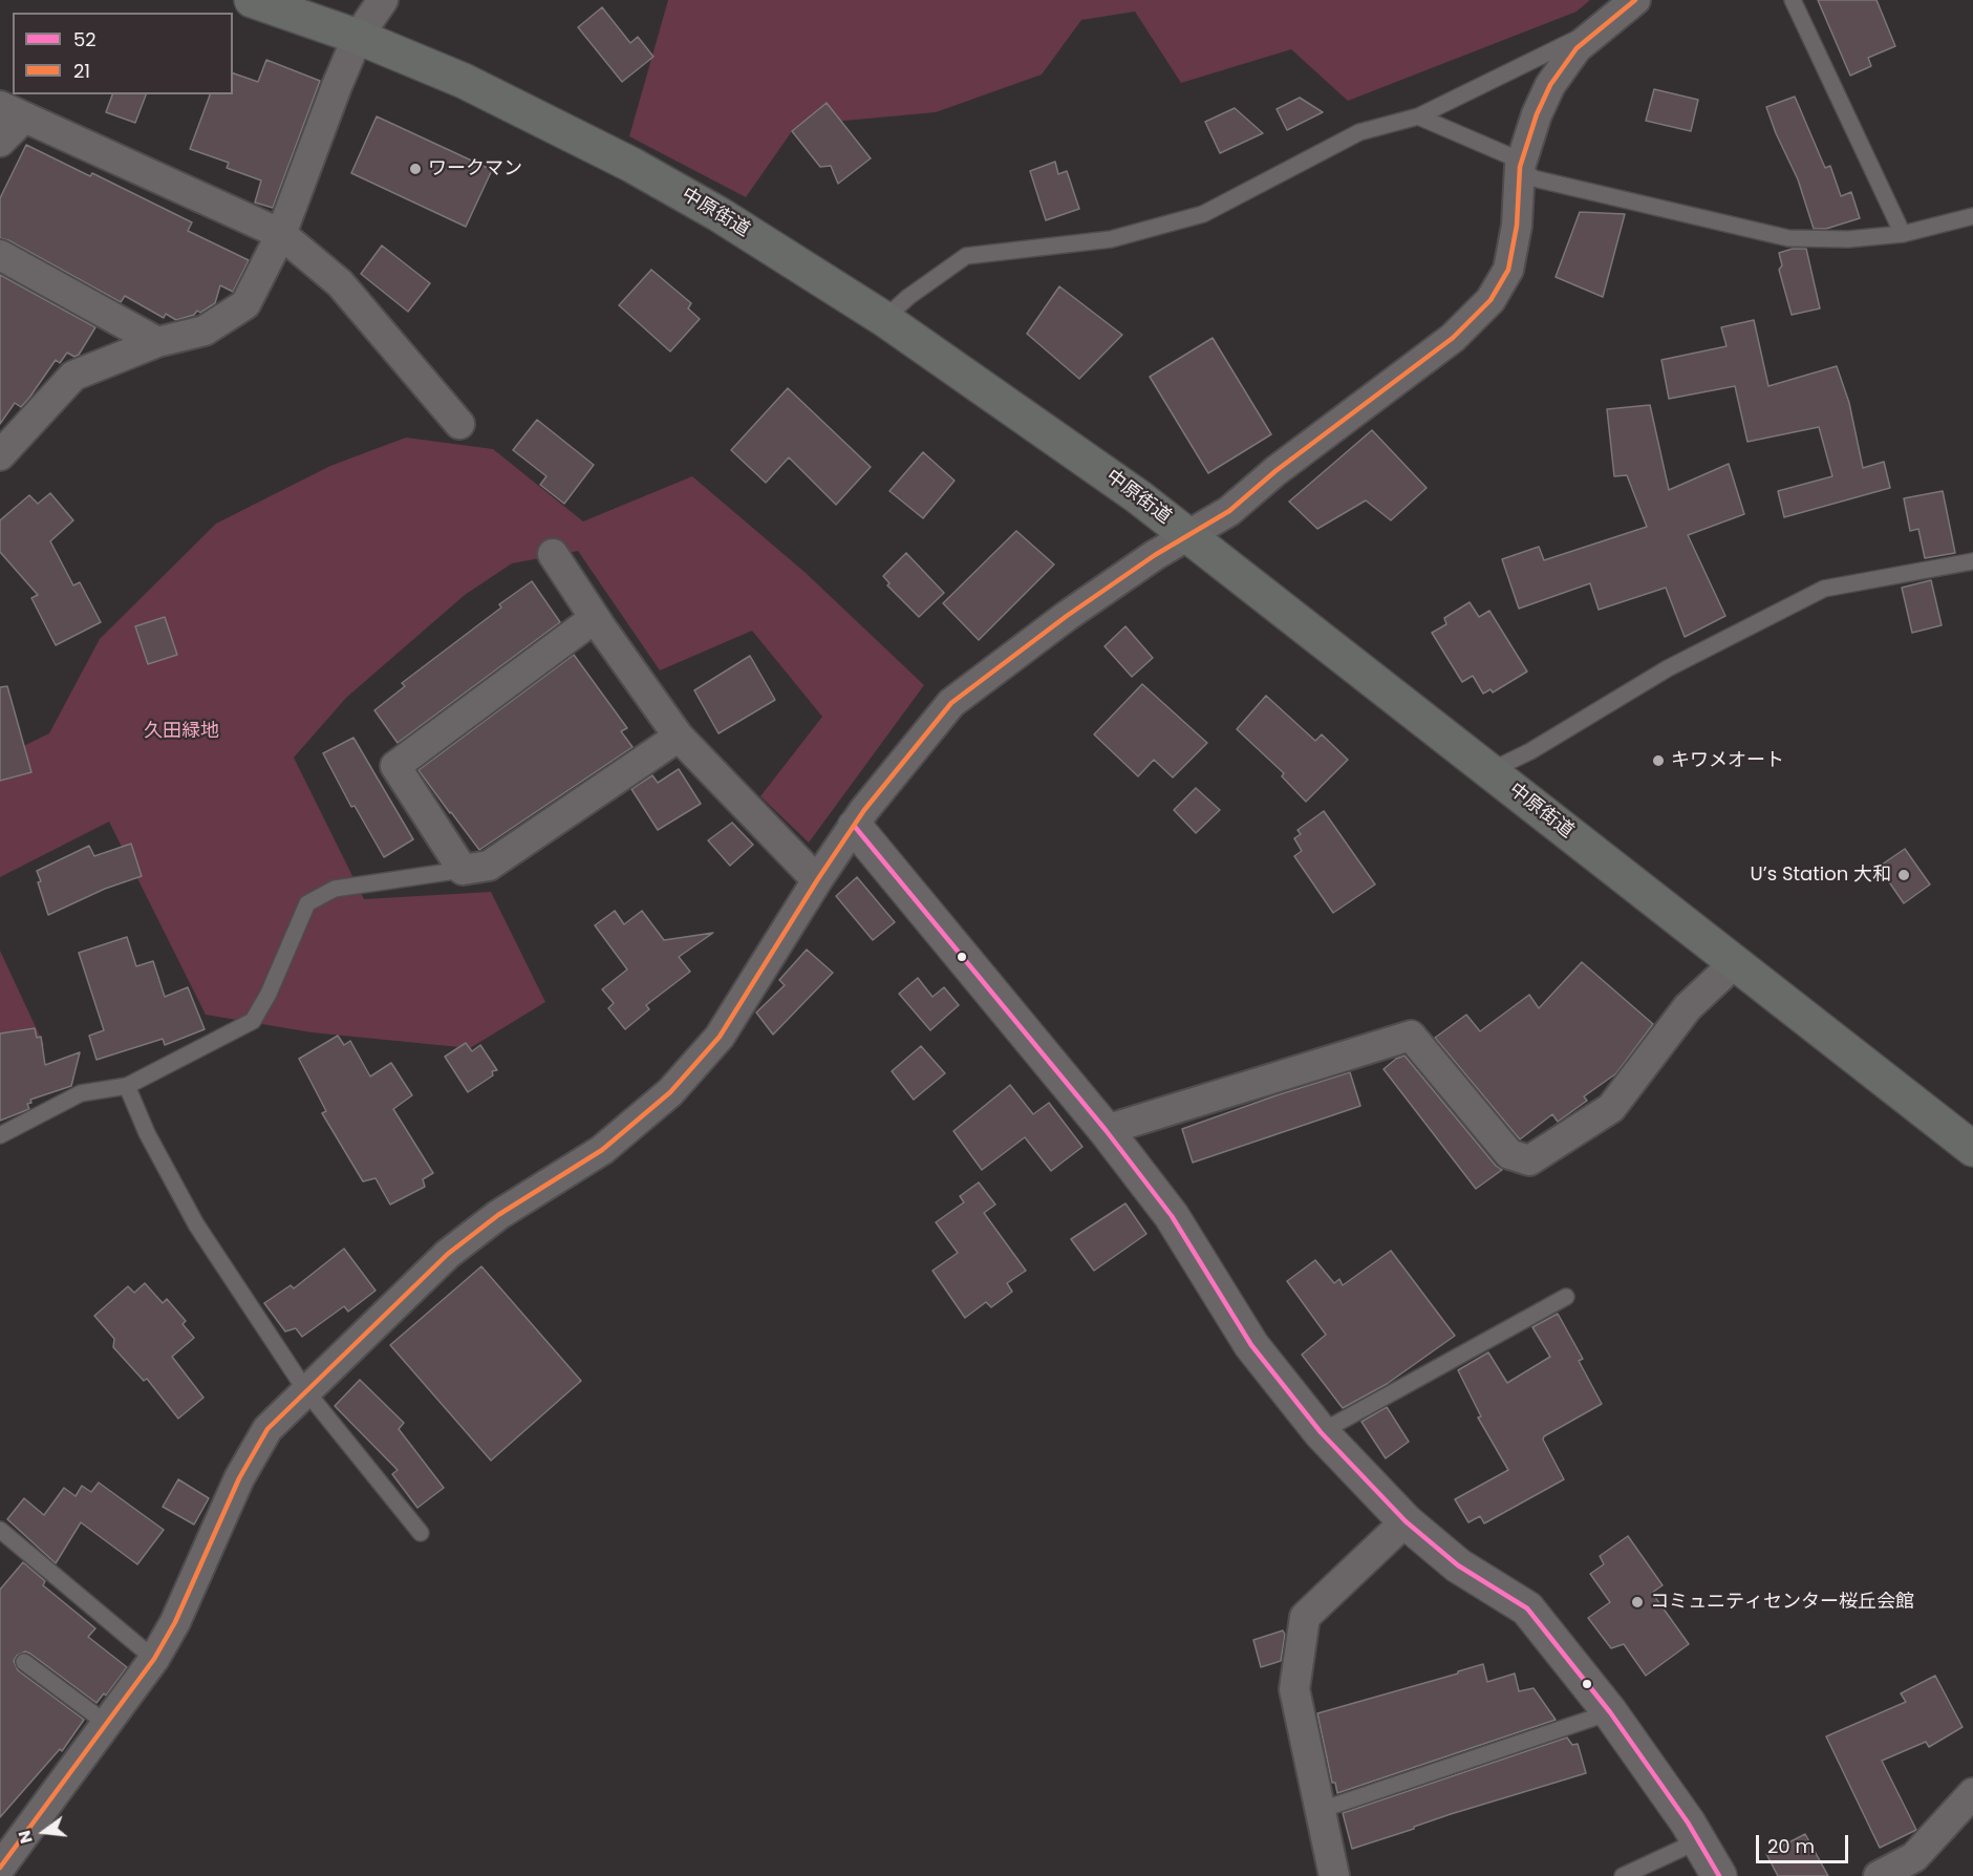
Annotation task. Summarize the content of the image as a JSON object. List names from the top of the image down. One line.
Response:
{"streets":{"main road":["中原街道"]},"parks":["久田緑地"],"places":["ワークマン","キワメオート","U’s Station 大和","コミュニティセンター桜丘会館"],"lines":["transit line 21","transit line 52"],"legend":["52","21"],"scale_bar":"20 m","north":"left"}
